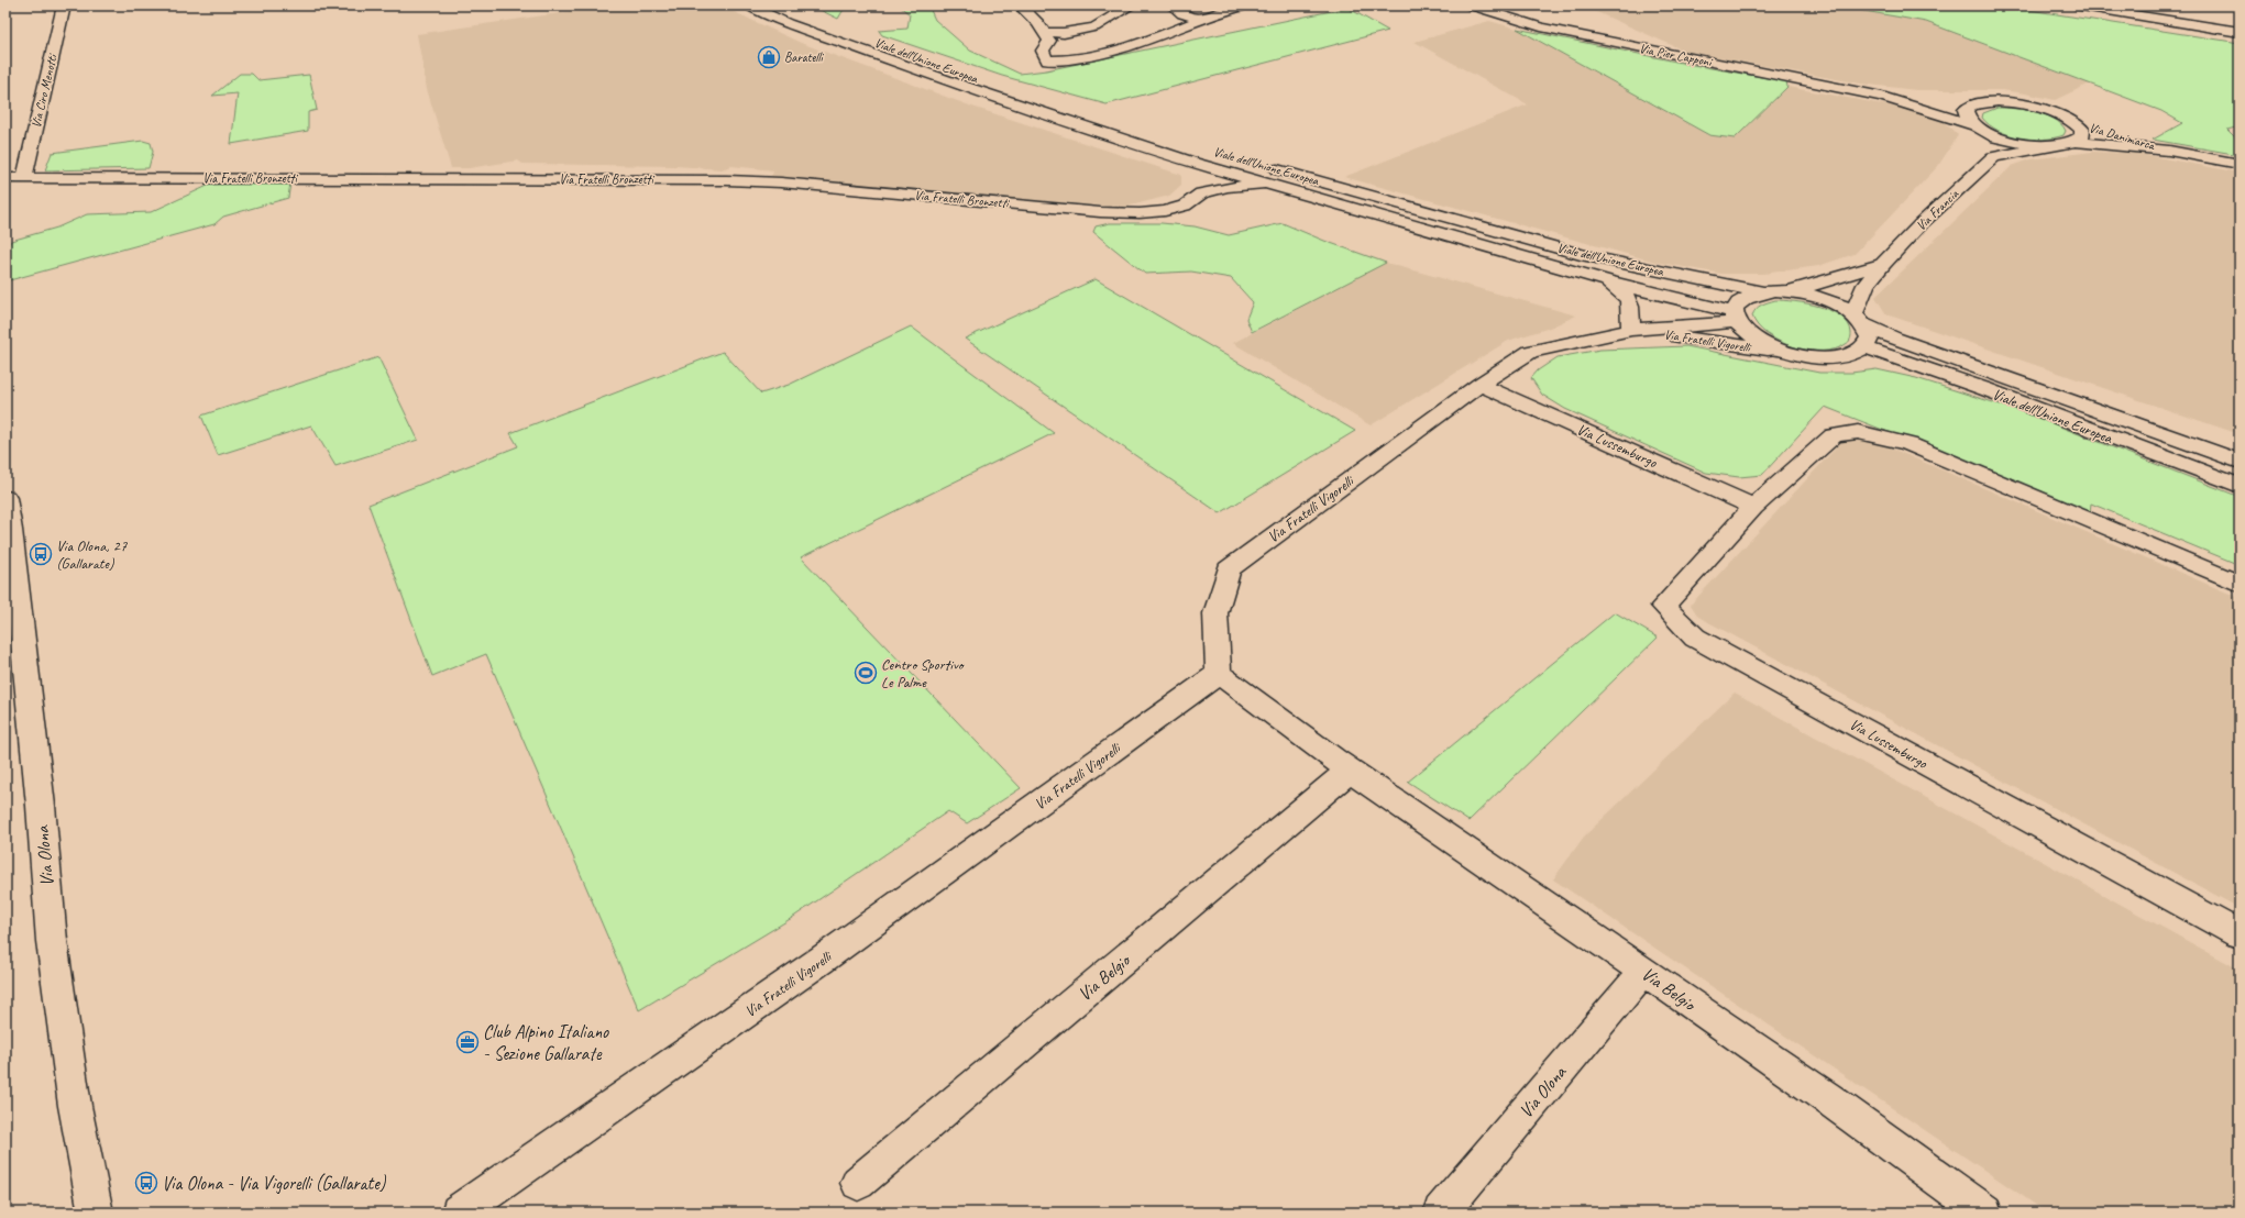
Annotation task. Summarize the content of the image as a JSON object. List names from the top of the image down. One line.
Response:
{"streets":{"main road":["Via Pier Capponi","Viale dell'Unione Europea","Via Ciro Menotti","Via Danimarca","Via Fratelli Bronzetti","Via Francia","Via Fratelli Vigorelli","Via Lussemburgo","Via Olona","Via Belgio"]},"crossings":[["Via Pier Capponi","Via Danimarca"],["Viale dell'Unione Europea","Via Fratelli Bronzetti"],["Viale dell'Unione Europea","Via Francia"],["Viale dell'Unione Europea","Via Fratelli Vigorelli"],["Via Ciro Menotti","Via Fratelli Bronzetti"],["Via Fratelli Vigorelli","Via Lussemburgo"],["Via Fratelli Vigorelli","Via Belgio"],["Via Olona","Via Belgio"]],"places":{"shop":["Baratelli"],"bus stop":["Via Olona, 27 (Gallarate)","Via Olona - Via Vigorelli (Gallarate)"],"sports":["Centro Sportivo Le Palme"],"office":["Club Alpino Italiano - Sezione Gallarate"]}}
